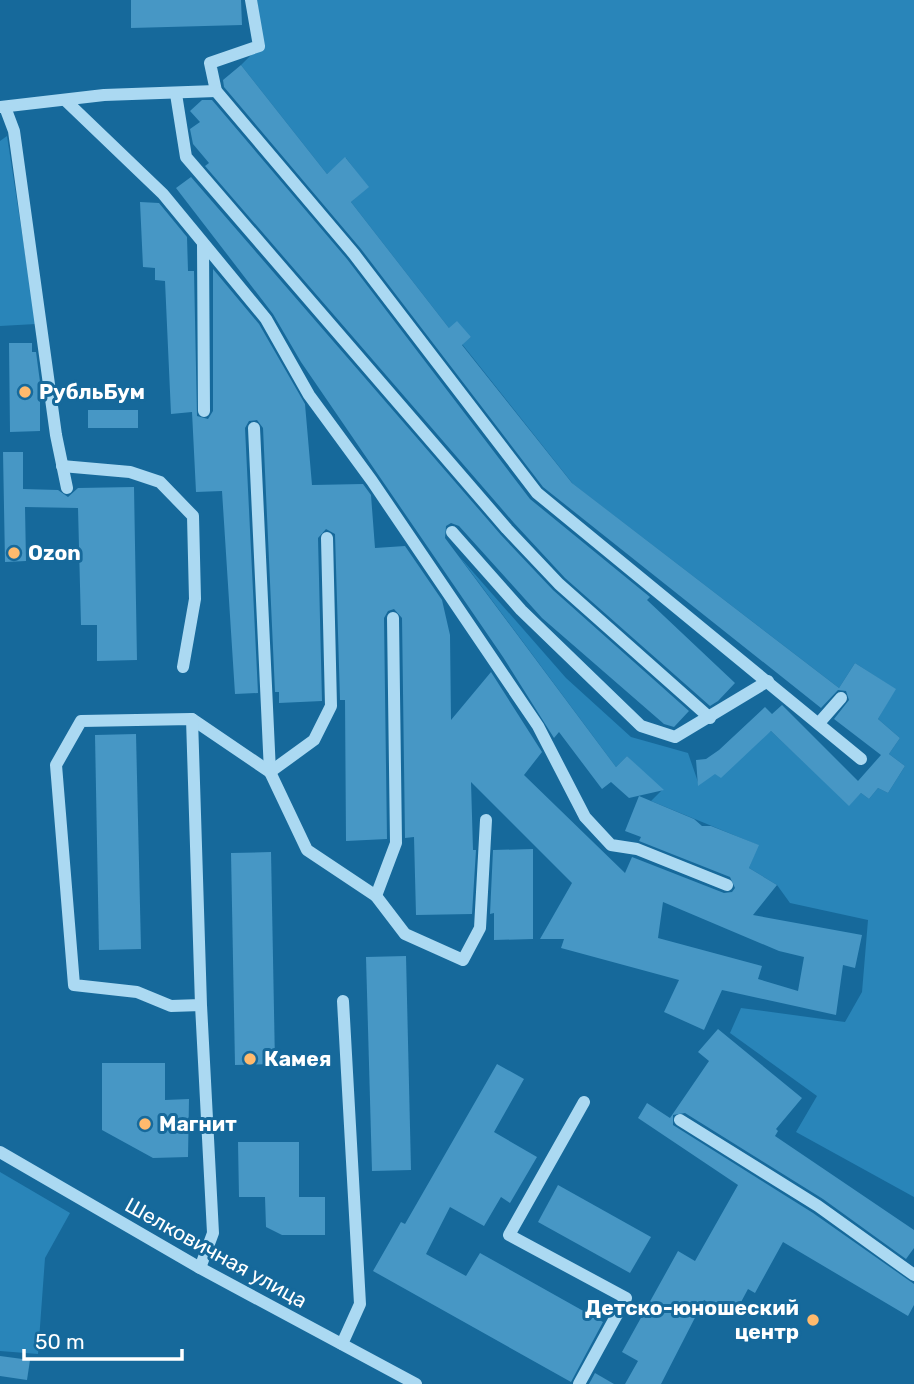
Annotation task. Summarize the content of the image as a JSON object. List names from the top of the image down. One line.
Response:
{"streets":{"street":["Шелковичная улица"]},"places":["РубльБум","Ozon","Камея","Магнит","Детско-юношеский центр"],"scale_bar":"50 m"}
